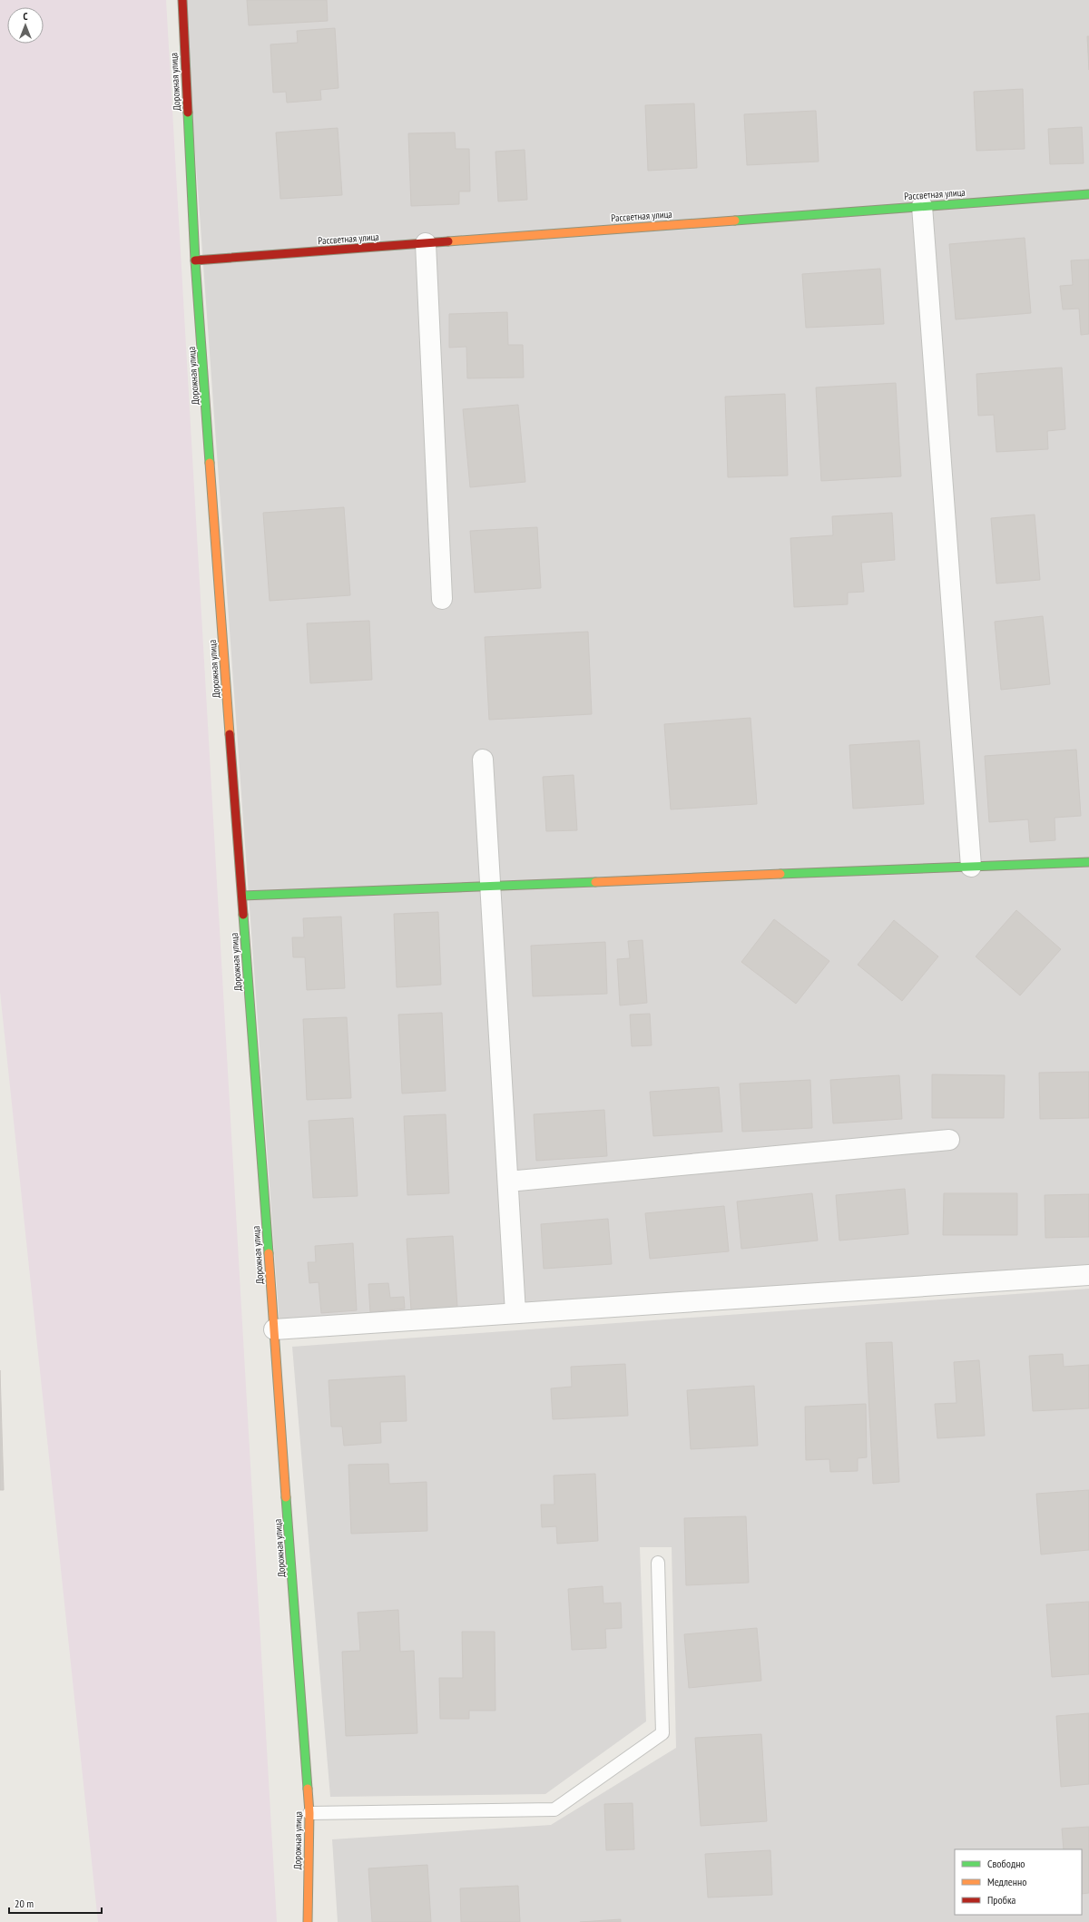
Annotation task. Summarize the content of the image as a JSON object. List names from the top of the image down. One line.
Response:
{"streets":{"street":["Дорожная улица","Рассветная улица"]},"crossings":[["Дорожная улица","Рассветная улица"]],"legend":["Свободно","Медленно","Пробка"],"scale_bar":"20 m","north":"top"}
